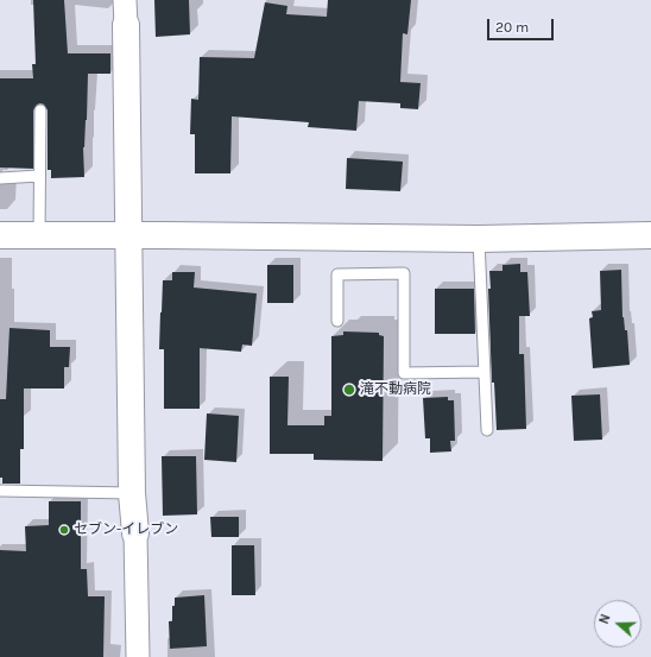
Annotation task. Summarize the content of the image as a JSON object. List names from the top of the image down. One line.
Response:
{"places":["滝不動病院","セブン-イレブン"],"scale_bar":"20 m","north":"left"}
